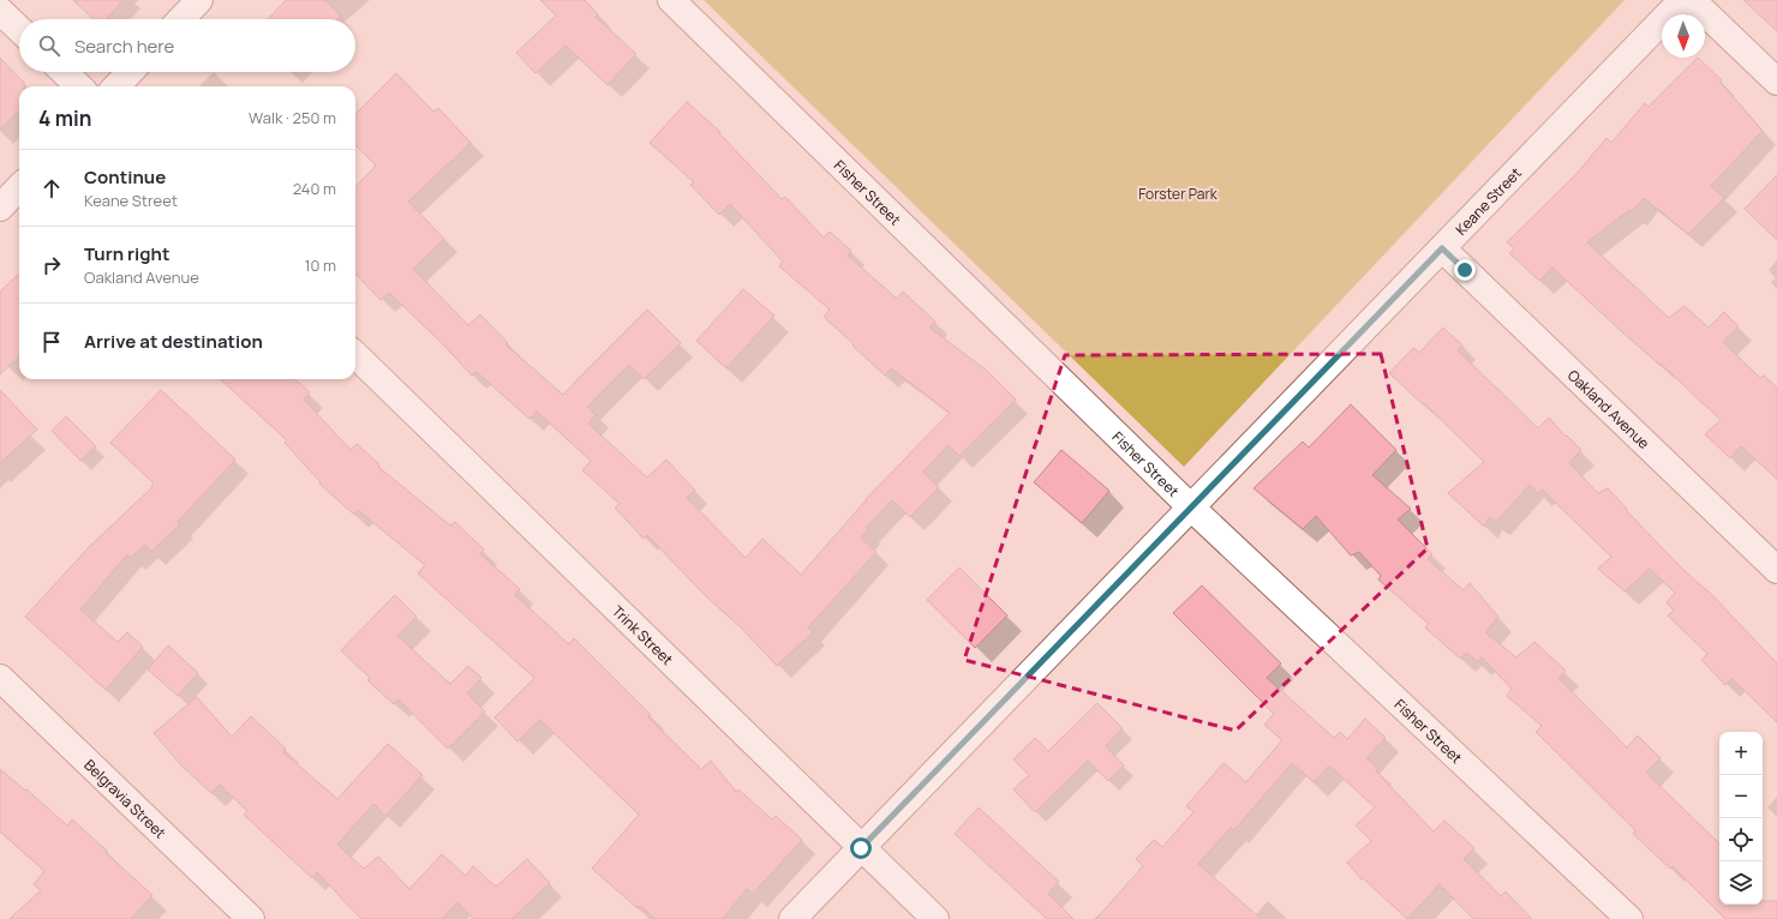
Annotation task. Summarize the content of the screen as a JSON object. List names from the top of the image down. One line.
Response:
{"streets":{"street":["Fisher Street","Keane Street","Oakland Avenue","Trink Street","Belgravia Street"]},"crossings":[["Fisher Street","Keane Street"],["Keane Street","Oakland Avenue"],["Keane Street","Trink Street"]],"parks":["Forster Park"],"north":"bottom","page":{"search":"Search here","heading":["4 min","Walk · 250 m"],"list":[["Continue","Keane Street","240 m"],["Turn right","Oakland Avenue","10 m"],"Arrive at destination"],"map_buttons":["+","−"]}}
